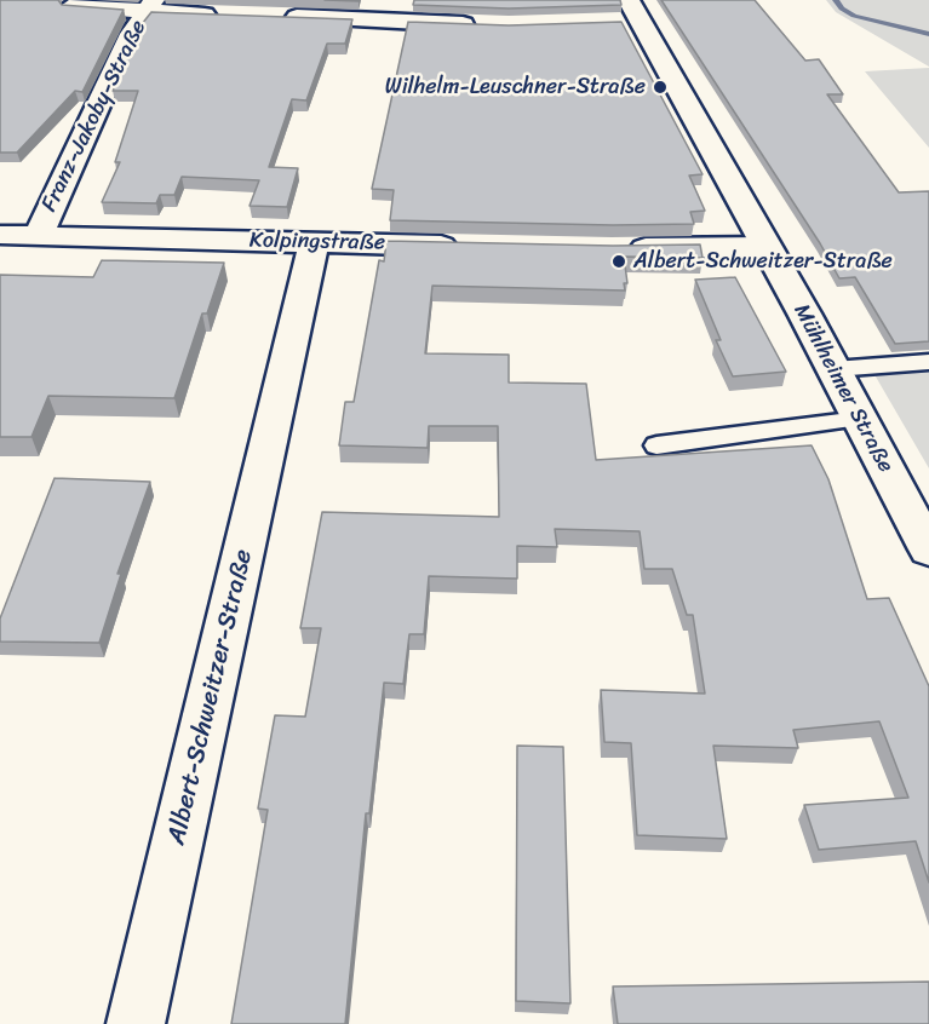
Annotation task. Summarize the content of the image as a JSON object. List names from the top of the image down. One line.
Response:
{"streets":{"street":["Franz-Jakoby-Straße","Kolpingstraße","Mühlheimer Straße","Albert-Schweitzer-Straße"]},"crossings":[["Franz-Jakoby-Straße","Kolpingstraße"],["Kolpingstraße","Albert-Schweitzer-Straße"]],"places":["Wilhelm-Leuschner-Straße","Albert-Schweitzer-Straße"]}
